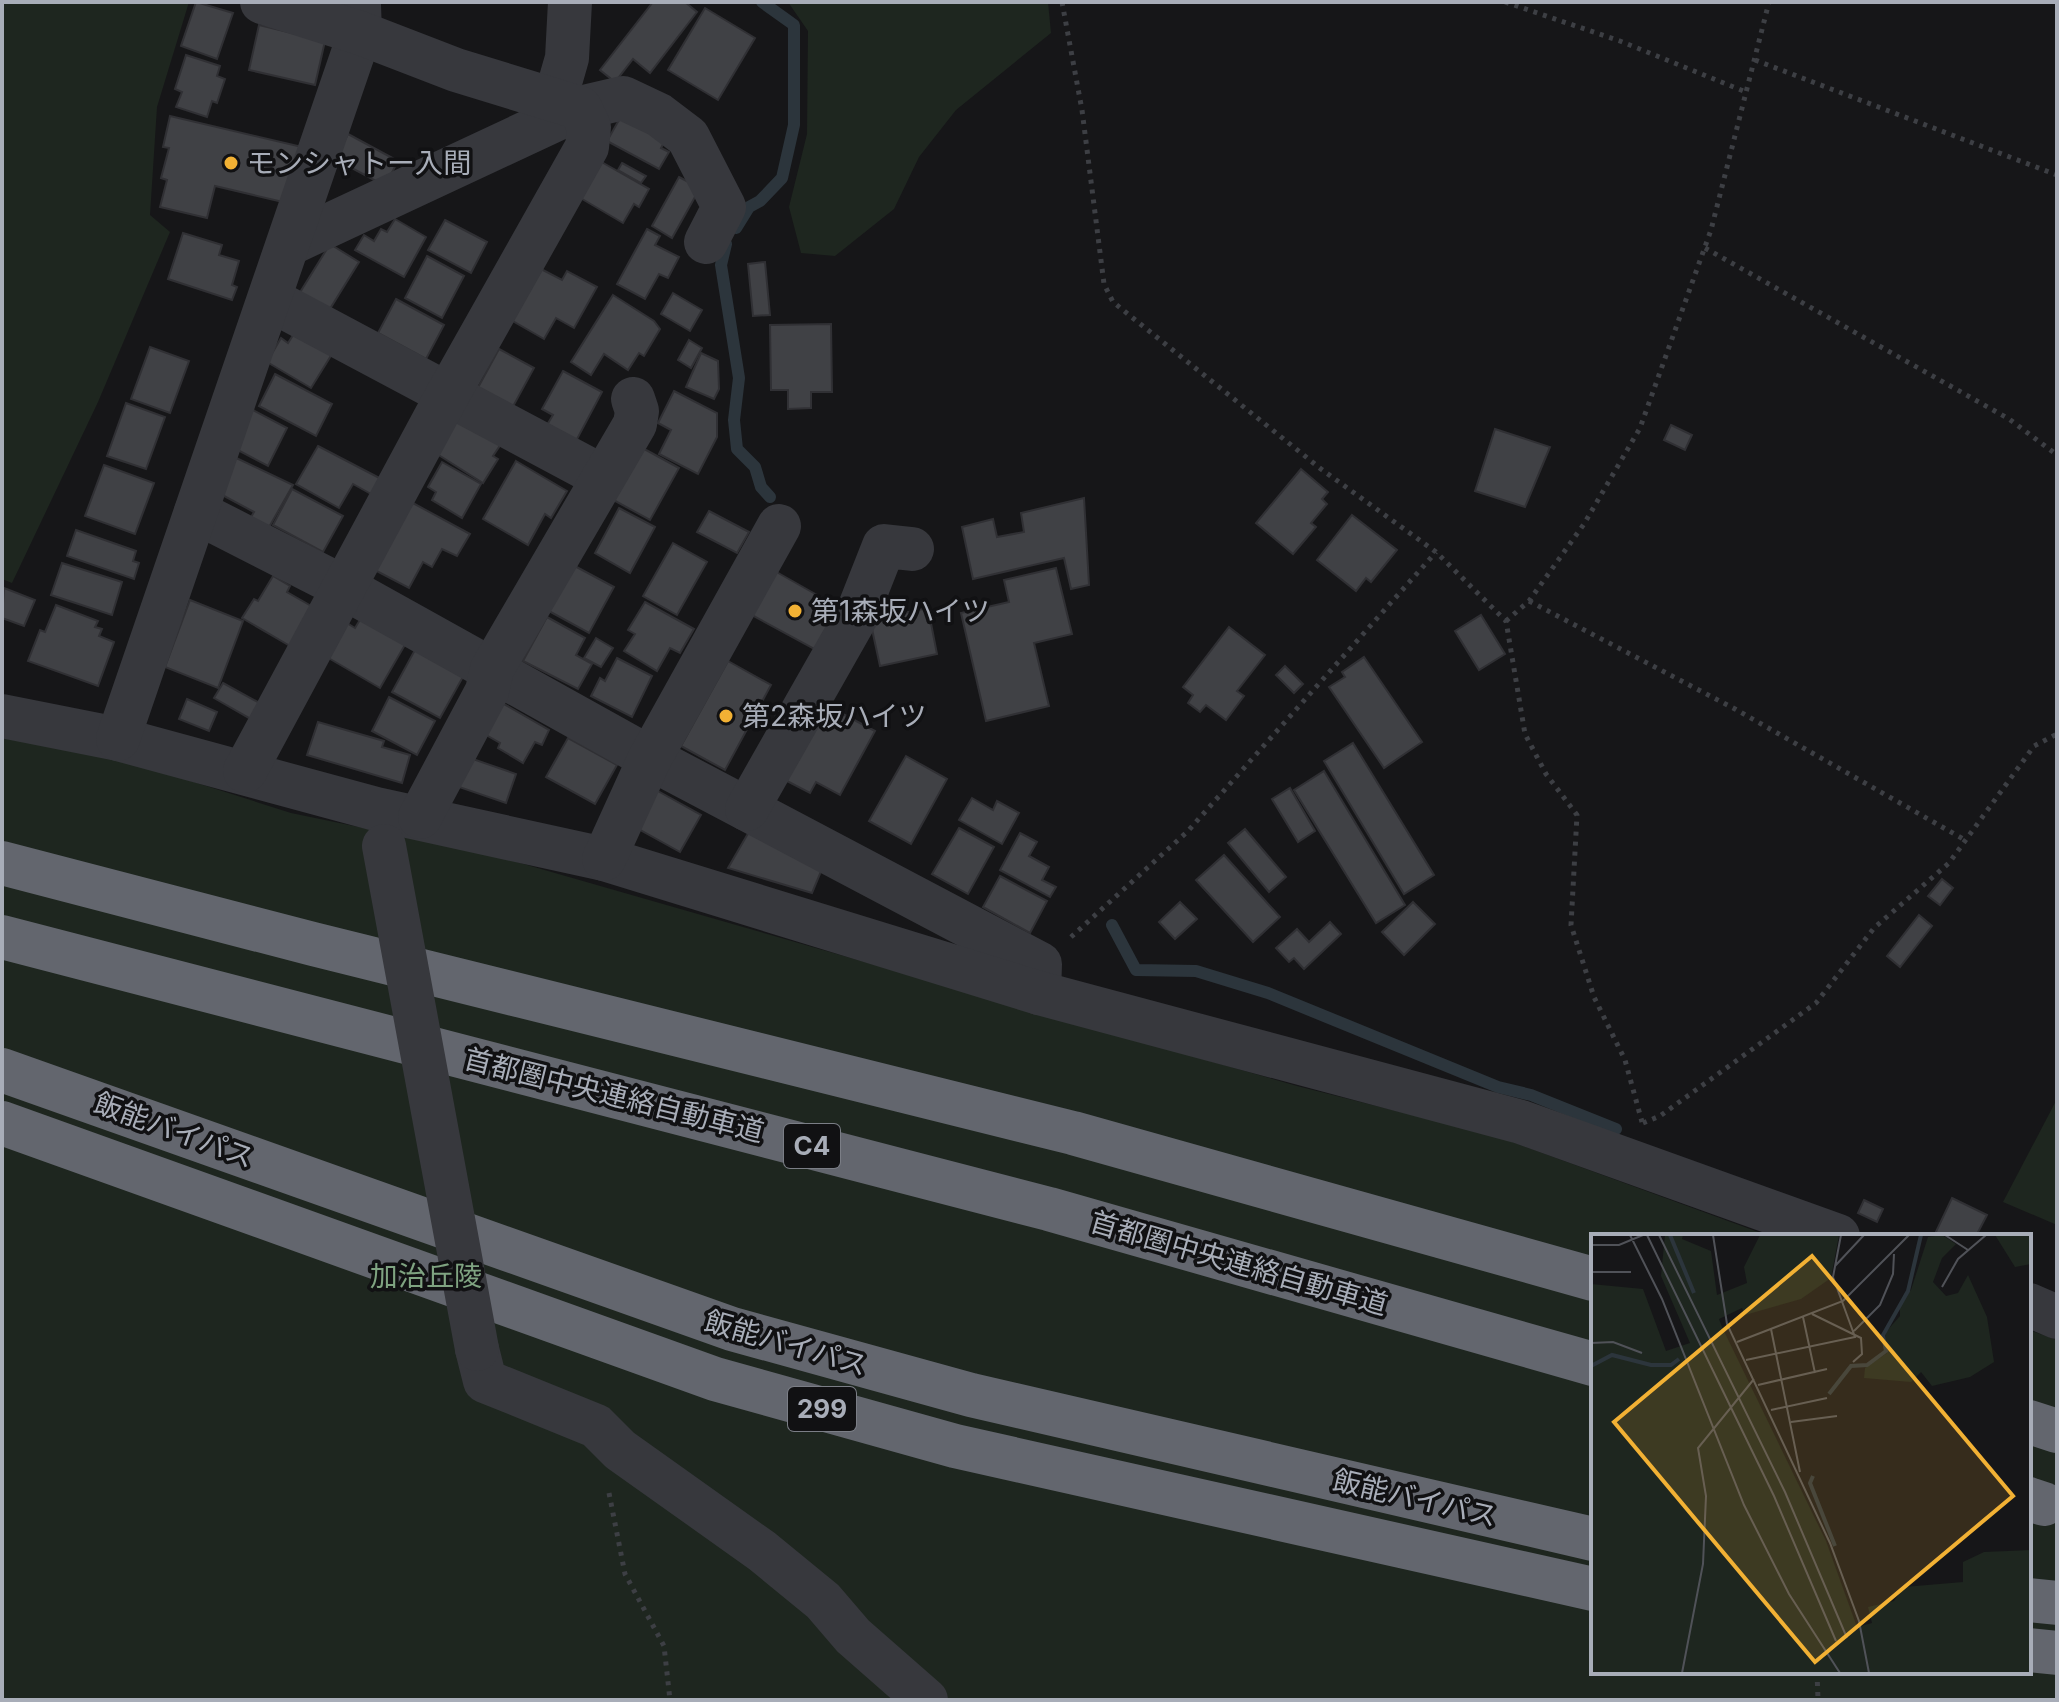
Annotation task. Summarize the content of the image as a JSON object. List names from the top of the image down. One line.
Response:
{"streets":{"highway":["首都圏中央連絡自動車道","飯能バイパス","C4","299"]},"parks":["加治丘陵"],"places":["モンシャトー入間","第1森坂ハイツ","第2森坂ハイツ"]}
